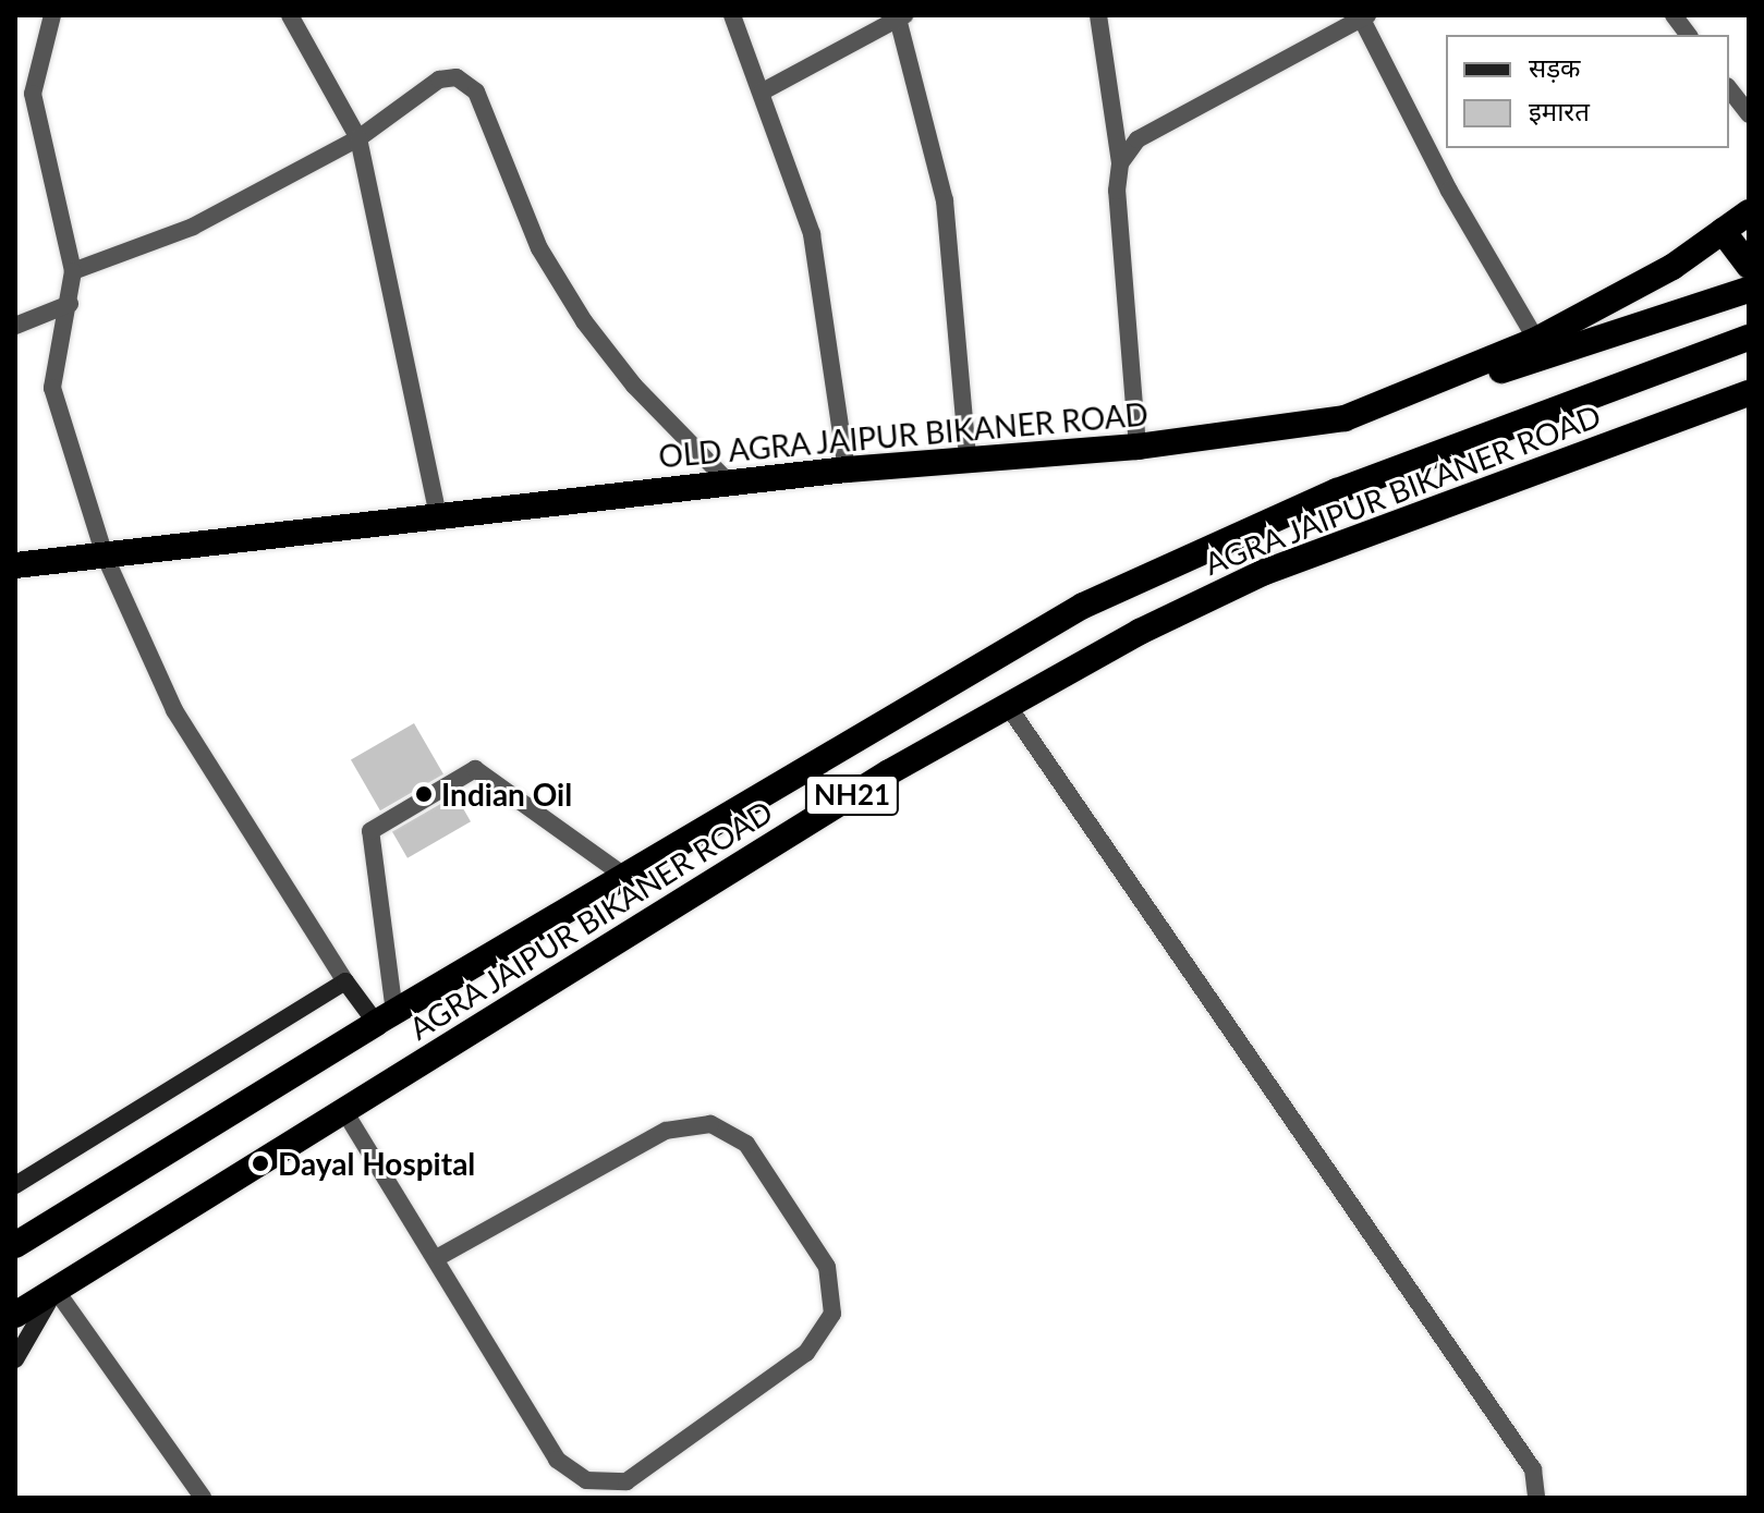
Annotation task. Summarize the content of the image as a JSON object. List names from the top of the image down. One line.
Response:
{"streets":{"highway":["OLD AGRA JAIPUR BIKANER ROAD","AGRA JAIPUR BIKANER ROAD","NH21"]},"places":["Indian Oil","Dayal Hospital"],"legend":["सड़क","इमारत"]}
